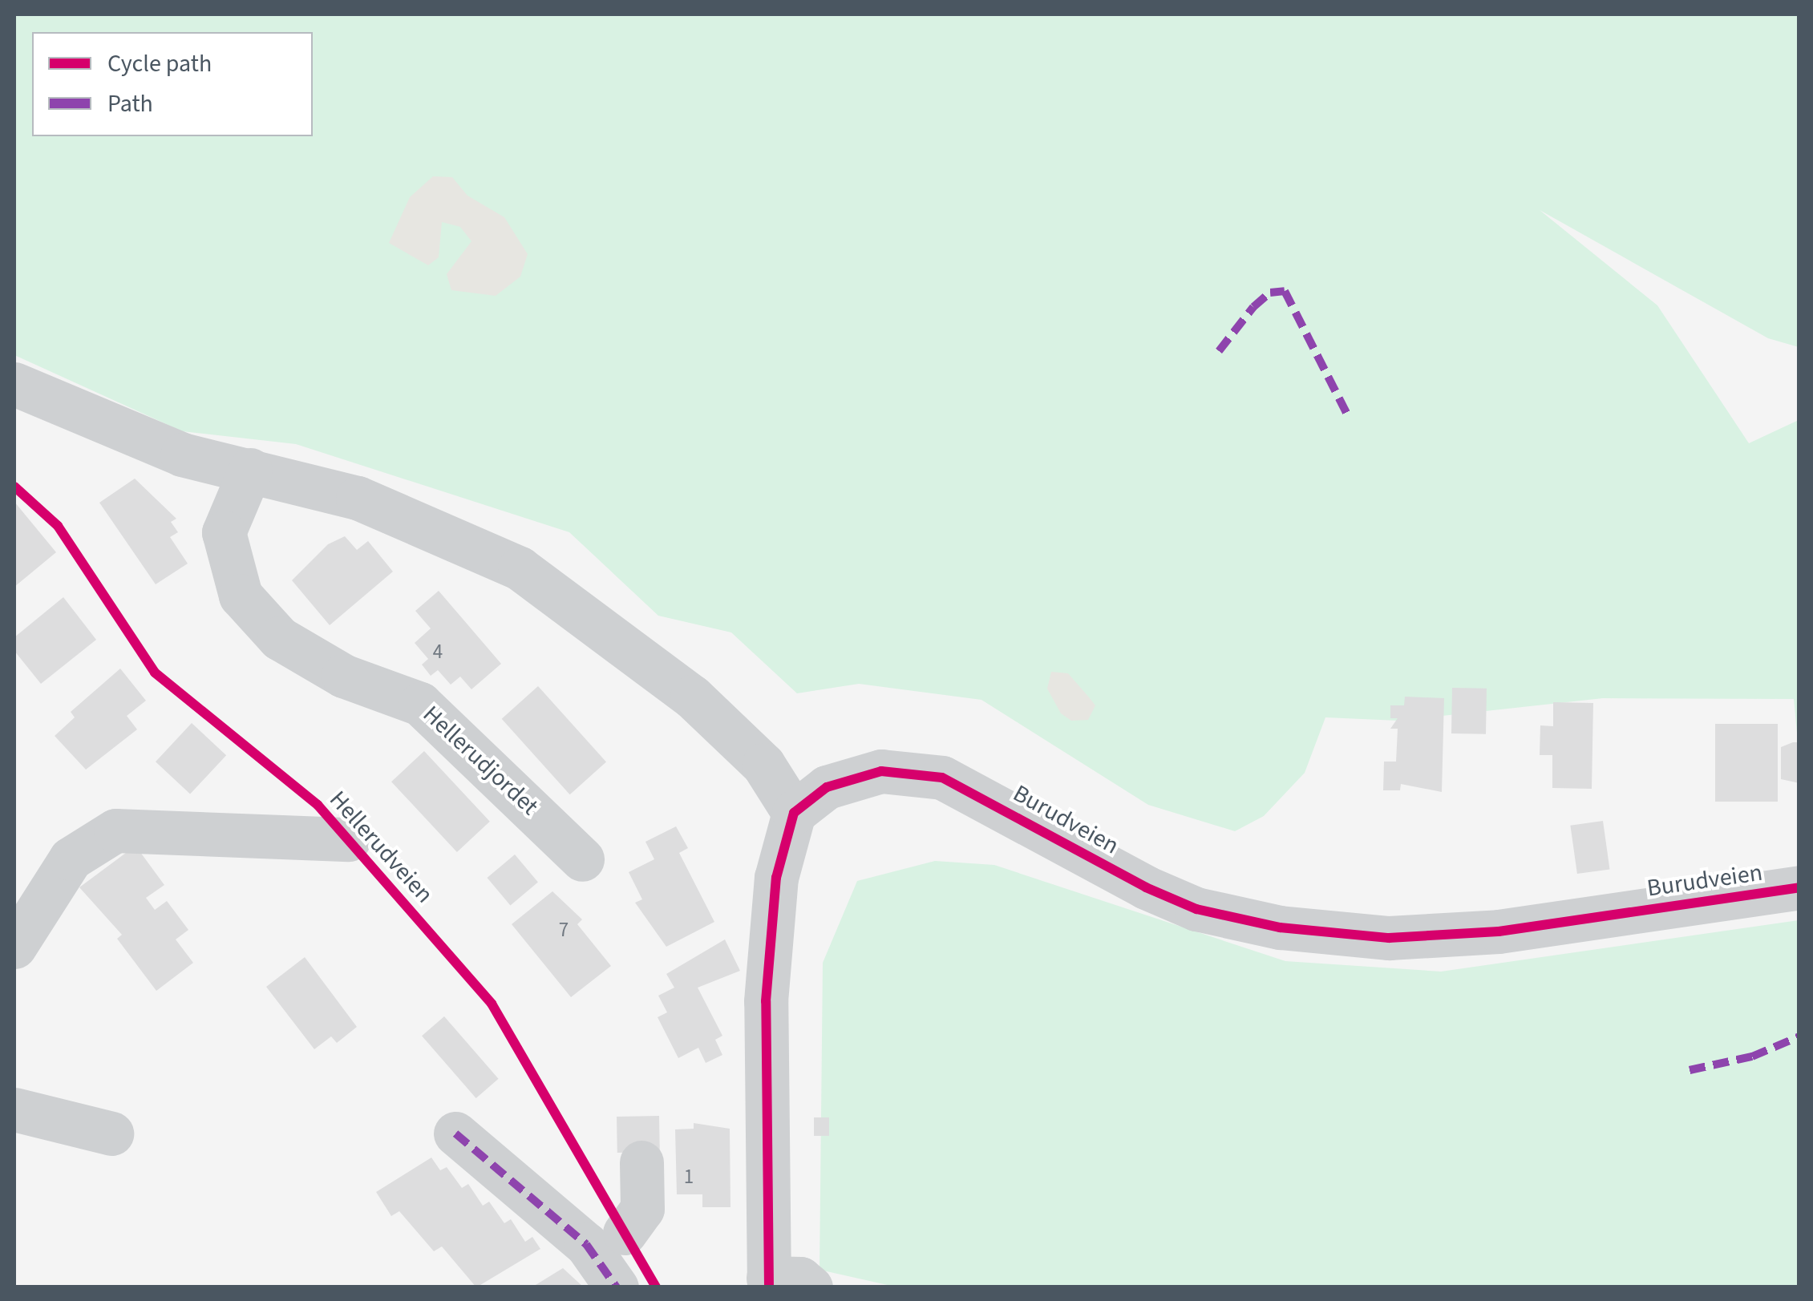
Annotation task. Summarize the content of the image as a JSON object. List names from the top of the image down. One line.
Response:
{"streets":{"street":["Hellerudjordet","Burudveien"],"cycle path":["Hellerudveien"]},"house_numbers":["4","7","1"],"legend":["Cycle path","Path"]}
